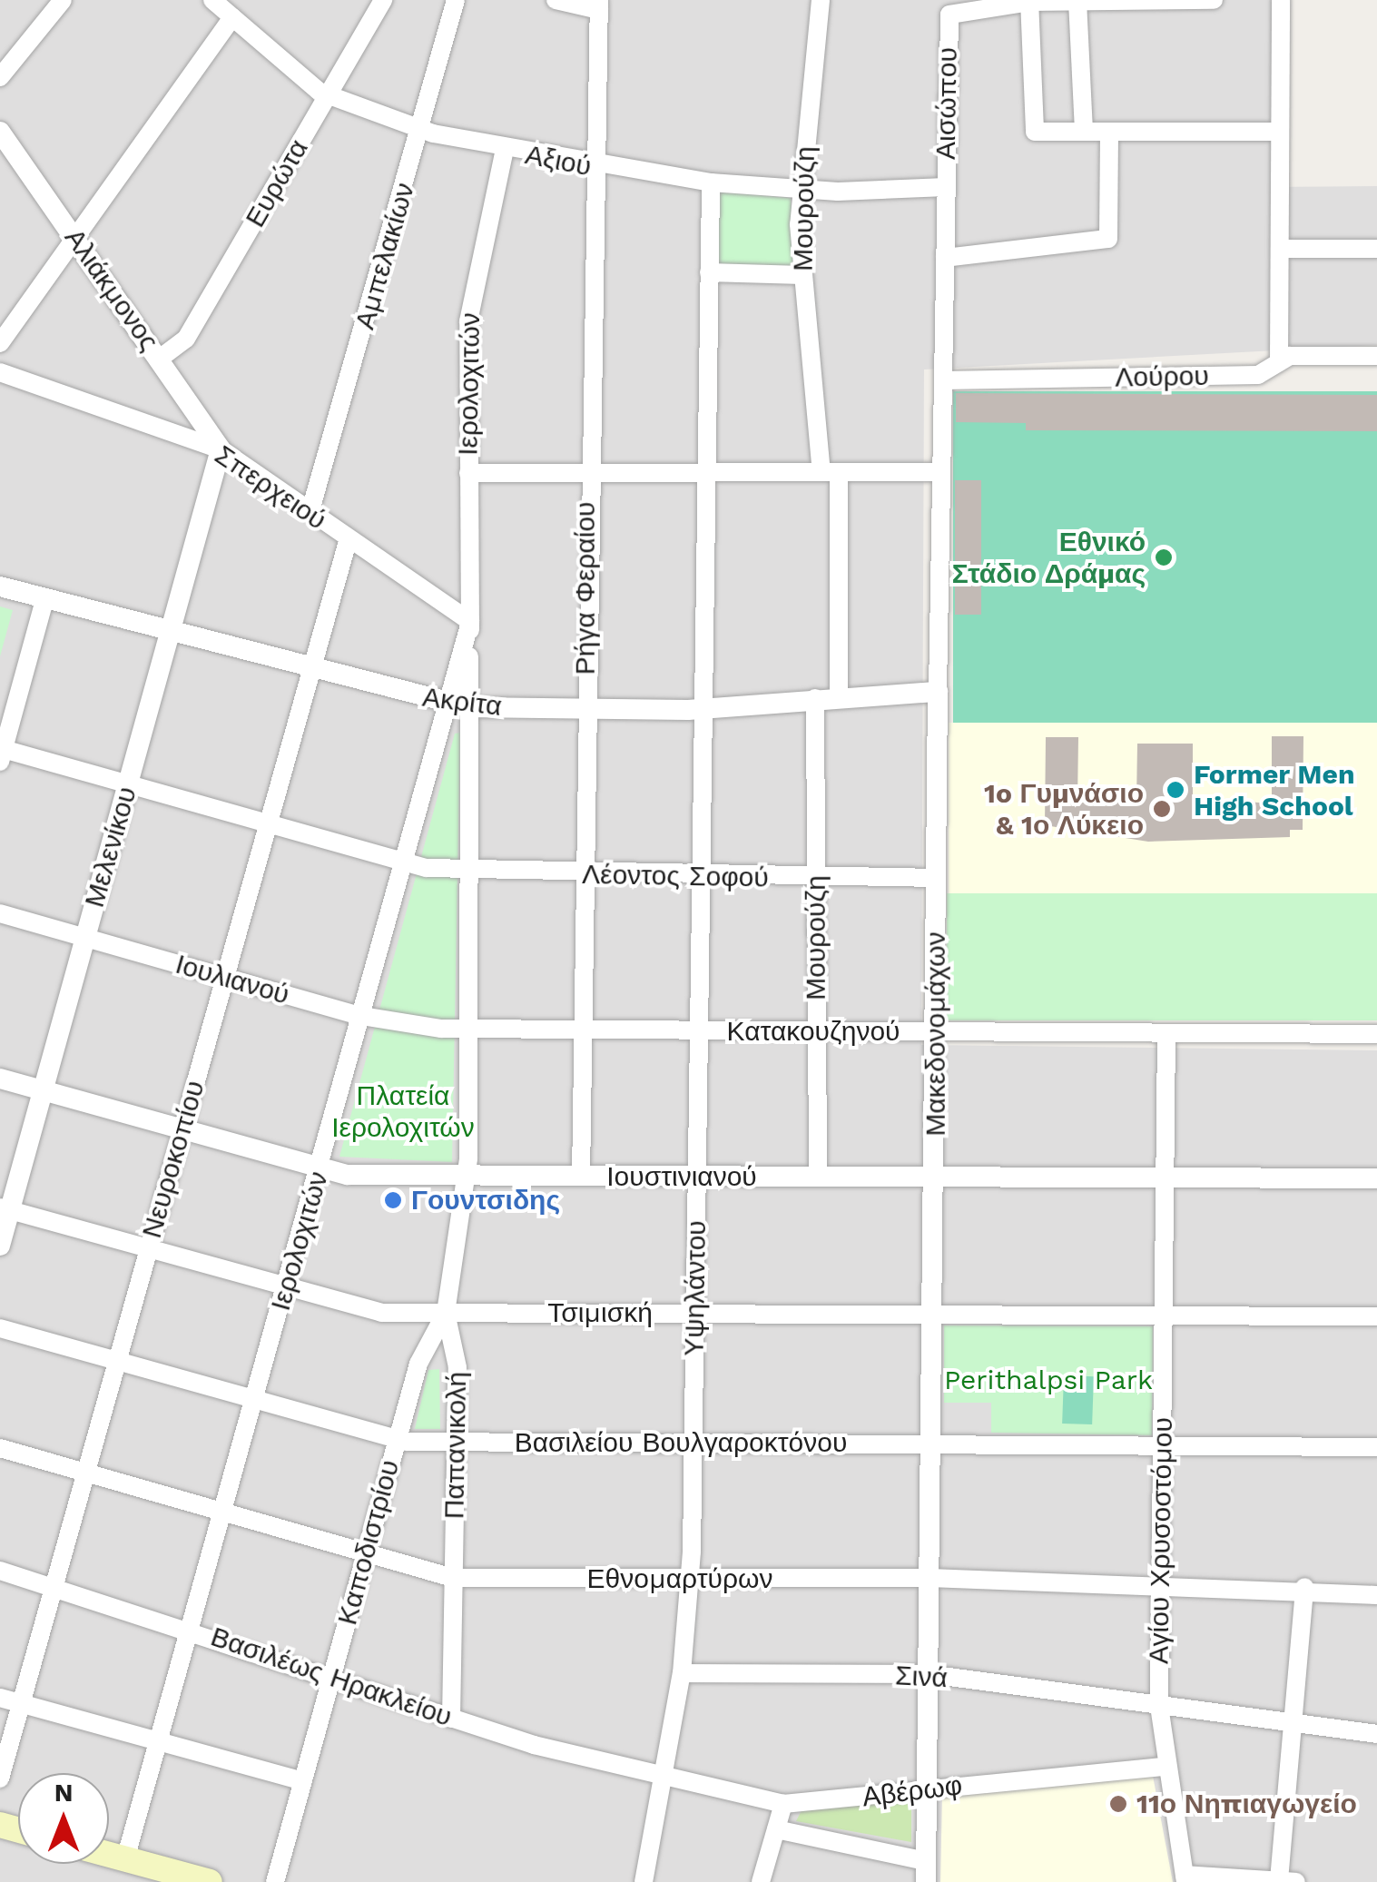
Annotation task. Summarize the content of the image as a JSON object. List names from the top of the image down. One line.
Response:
{"streets":{"street":["Αισώπου","Αξιού","Ευρώτα","Μουρούζη","Αμπελακίων","Αλιάκμονος","Λούρου","Ιερολοχιτών","Σπερχειού","Ρήγα Φεραίου","Ακρίτα","Μελενίκου","Λέοντος Σοφού","Ιουλιανού","Κατακουζηνού","Μακεδονομάχων","Νευροκοπίου","Ιουστινιανού","Υψηλάντου","Τσιμισκή","Βασιλείου Βουλγαροκτόνου","Παπανικολή","Αγίου Χρυσοστόμου","Καποδιστρίου","Εθνομαρτύρων","Βασιλέως Ηρακλείου","Σινά","Αβέρωφ"]},"crossings":[["Αισώπου","Αξιού"],["Αισώπου","Μακεδονομάχων"],["Αξιού","Ευρώτα"],["Αξιού","Μουρούζη"],["Αξιού","Αμπελακίων"],["Αξιού","Ιερολοχιτών"],["Αξιού","Ρήγα Φεραίου"],["Αξιού","Μακεδονομάχων"],["Αξιού","Υψηλάντου"],["Ευρώτα","Αλιάκμονος"],["Μουρούζη","Ακρίτα"],["Μουρούζη","Λέοντος Σοφού"],["Μουρούζη","Κατακουζηνού"],["Μουρούζη","Ιουστινιανού"],["Αμπελακίων","Σπερχειού"],["Αλιάκμονος","Σπερχειού"],["Αλιάκμονος","Μελενίκου"],["Λούρου","Μακεδονομάχων"],["Ιερολοχιτών","Σπερχειού"],["Ιερολοχιτών","Ακρίτα"],["Ιερολοχιτών","Λέοντος Σοφού"],["Ιερολοχιτών","Ιουλιανού"],["Ιερολοχιτών","Κατακουζηνού"],["Ιερολοχιτών","Ιουστινιανού"],["Ιερολοχιτών","Τσιμισκή"],["Ιερολοχιτών","Βασιλείου Βουλγαροκτόνου"],["Ιερολοχιτών","Παπανικολή"],["Ιερολοχιτών","Εθνομαρτύρων"],["Ιερολοχιτών","Βασιλέως Ηρακλείου"],["Σπερχειού","Μελενίκου"],["Σπερχειού","Νευροκοπίου"],["Ρήγα Φεραίου","Ακρίτα"],["Ρήγα Φεραίου","Λέοντος Σοφού"],["Ρήγα Φεραίου","Κατακουζηνού"],["Ρήγα Φεραίου","Ιουστινιανού"],["Ακρίτα","Μελενίκου"],["Ακρίτα","Μακεδονομάχων"],["Ακρίτα","Νευροκοπίου"],["Ακρίτα","Υψηλάντου"],["Μελενίκου","Λέοντος Σοφού"],["Μελενίκου","Ιουλιανού"],["Μελενίκου","Ιουστινιανού"],["Μελενίκου","Τσιμισκή"],["Λέοντος Σοφού","Μακεδονομάχων"],["Λέοντος Σοφού","Νευροκοπίου"],["Λέοντος Σοφού","Υψηλάντου"],["Ιουλιανού","Κατακουζηνού"],["Ιουλιανού","Νευροκοπίου"],["Κατακουζηνού","Μακεδονομάχων"],["Κατακουζηνού","Υψηλάντου"],["Κατακουζηνού","Αγίου Χρυσοστόμου"],["Μακεδονομάχων","Ιουστινιανού"],["Μακεδονομάχων","Τσιμισκή"],["Μακεδονομάχων","Βασιλείου Βουλγαροκτόνου"],["Μακεδονομάχων","Εθνομαρτύρων"],["Μακεδονομάχων","Σινά"],["Μακεδονομάχων","Αβέρωφ"],["Νευροκοπίου","Ιουστινιανού"],["Νευροκοπίου","Τσιμισκή"],["Νευροκοπίου","Βασιλείου Βουλγαροκτόνου"],["Νευροκοπίου","Εθνομαρτύρων"],["Νευροκοπίου","Βασιλέως Ηρακλείου"],["Ιουστινιανού","Υψηλάντου"],["Ιουστινιανού","Παπανικολή"],["Ιουστινιανού","Αγίου Χρυσοστόμου"],["Υψηλάντου","Τσιμισκή"],["Υψηλάντου","Βασιλείου Βουλγαροκτόνου"],["Υψηλάντου","Εθνομαρτύρων"],["Υψηλάντου","Βασιλέως Ηρακλείου"],["Υψηλάντου","Σινά"],["Υψηλάντου","Αβέρωφ"],["Τσιμισκή","Παπανικολή"],["Τσιμισκή","Αγίου Χρυσοστόμου"],["Τσιμισκή","Καποδιστρίου"],["Βασιλείου Βουλγαροκτόνου","Παπανικολή"],["Βασιλείου Βουλγαροκτόνου","Αγίου Χρυσοστόμου"],["Βασιλείου Βουλγαροκτόνου","Καποδιστρίου"],["Παπανικολή","Καποδιστρίου"],["Παπανικολή","Εθνομαρτύρων"],["Παπανικολή","Βασιλέως Ηρακλείου"],["Αγίου Χρυσοστόμου","Εθνομαρτύρων"],["Αγίου Χρυσοστόμου","Σινά"],["Αγίου Χρυσοστόμου","Αβέρωφ"],["Καποδιστρίου","Εθνομαρτύρων"],["Καποδιστρίου","Βασιλέως Ηρακλείου"],["Βασιλέως Ηρακλείου","Αβέρωφ"]],"parks":["Πλατεία Ιερολοχιτών","Perithalpsi Park"],"places":["Εθνικό Στάδιο Δράμας","Former Men High School","1o Γυμνάσιο & 1ο Λύκειο","Γουντσιδης","11ο Νηπιαγωγείο"],"north":"top"}
